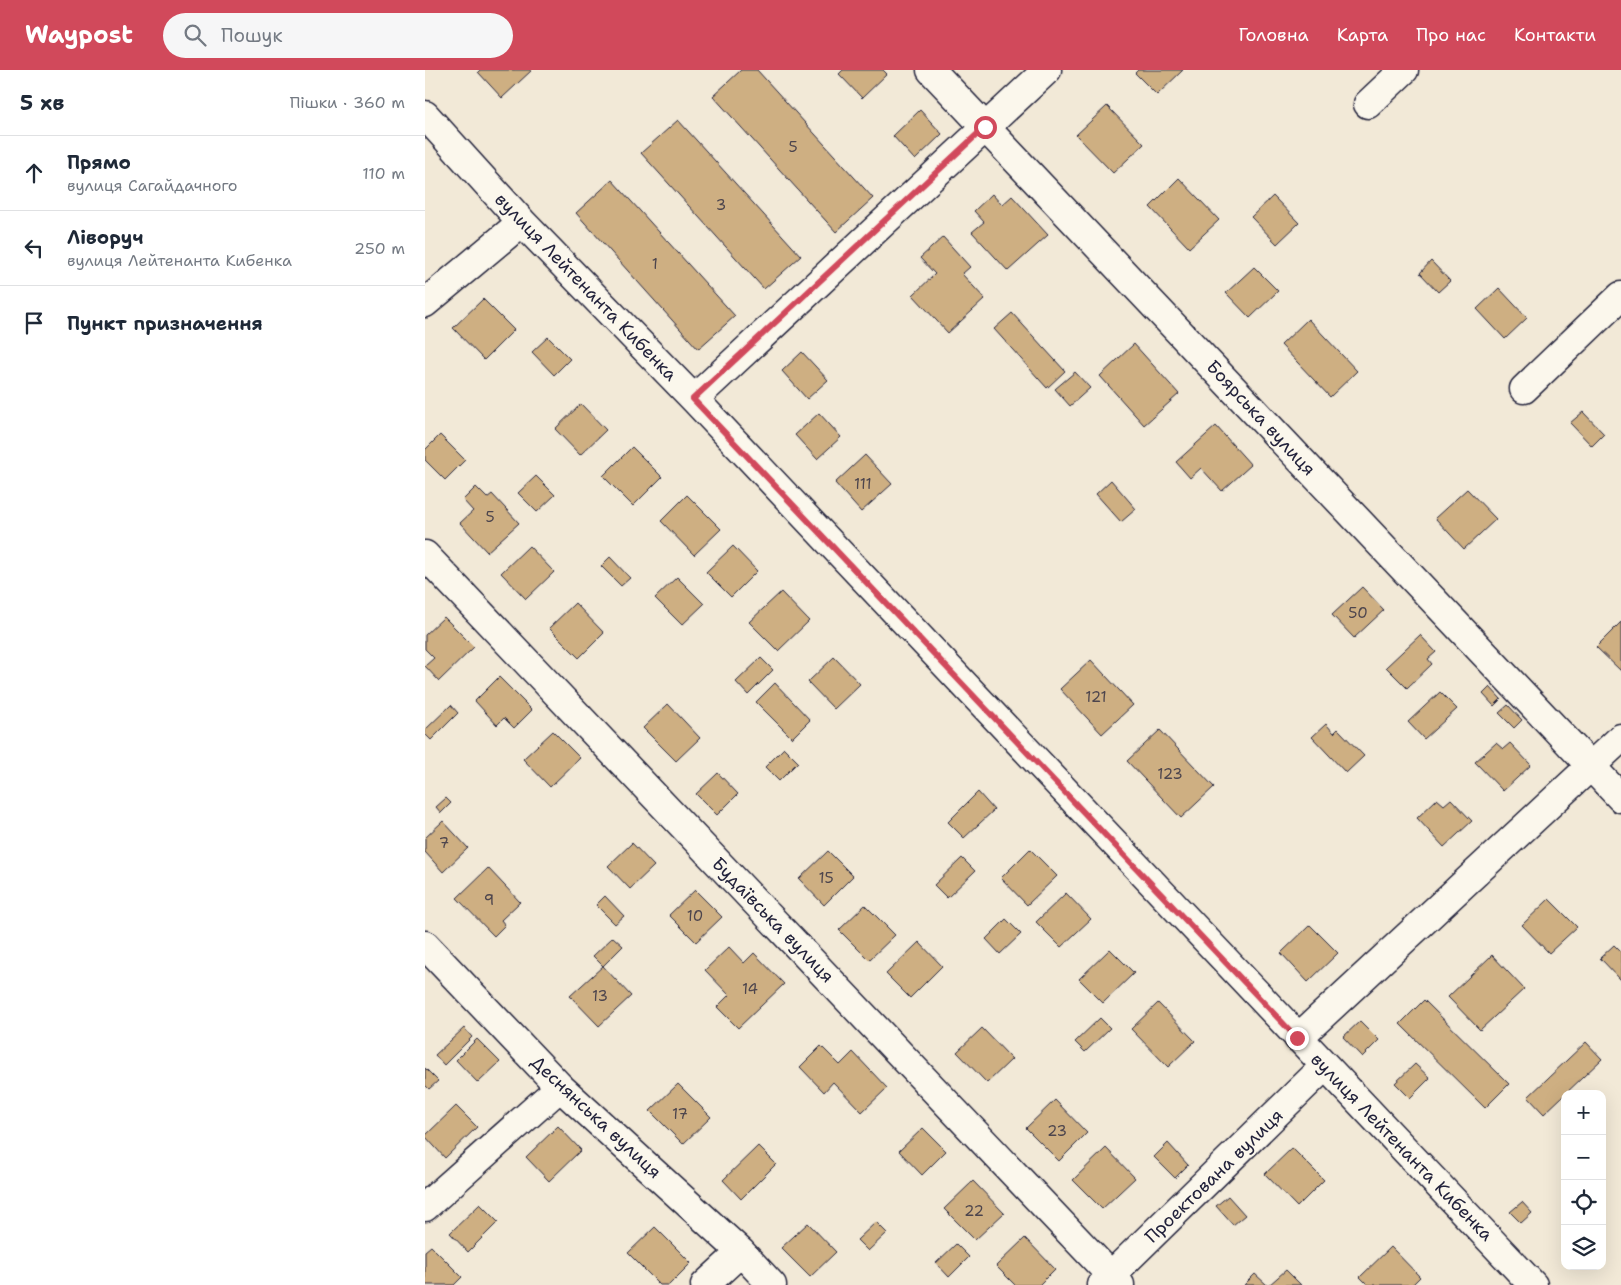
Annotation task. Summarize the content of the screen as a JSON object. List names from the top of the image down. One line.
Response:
{"streets":{"street":["вулиця Лейтенанта Кибенка","Боярська вулиця","Будаївська вулиця","Деснянська вулиця","Проектована вулиця"]},"crossings":[["вулиця Лейтенанта Кибенка","Проектована вулиця"],["Будаївська вулиця","Проектована вулиця"]],"house_numbers":["5","3","1","111","5","50","121","123","7","15","9","10","14","13","17","23","22"],"page":{"header":"Waypost","search":"Пошук","nav":["Головна","Карта","Про нас","Контакти"],"heading":["5 хв","Пішки · 360 m"],"list":[["Прямо","вулиця Сагайдачного","110 m"],["Ліворуч","вулиця Лейтенанта Кибенка","250 m"],"Пункт призначення"],"map_buttons":["+","−"]}}
